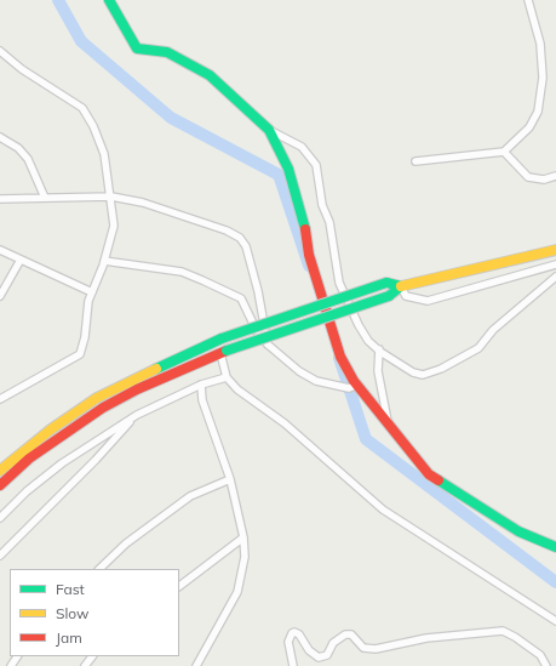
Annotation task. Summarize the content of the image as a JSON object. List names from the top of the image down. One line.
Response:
{"legend":["Fast","Slow","Jam"]}
